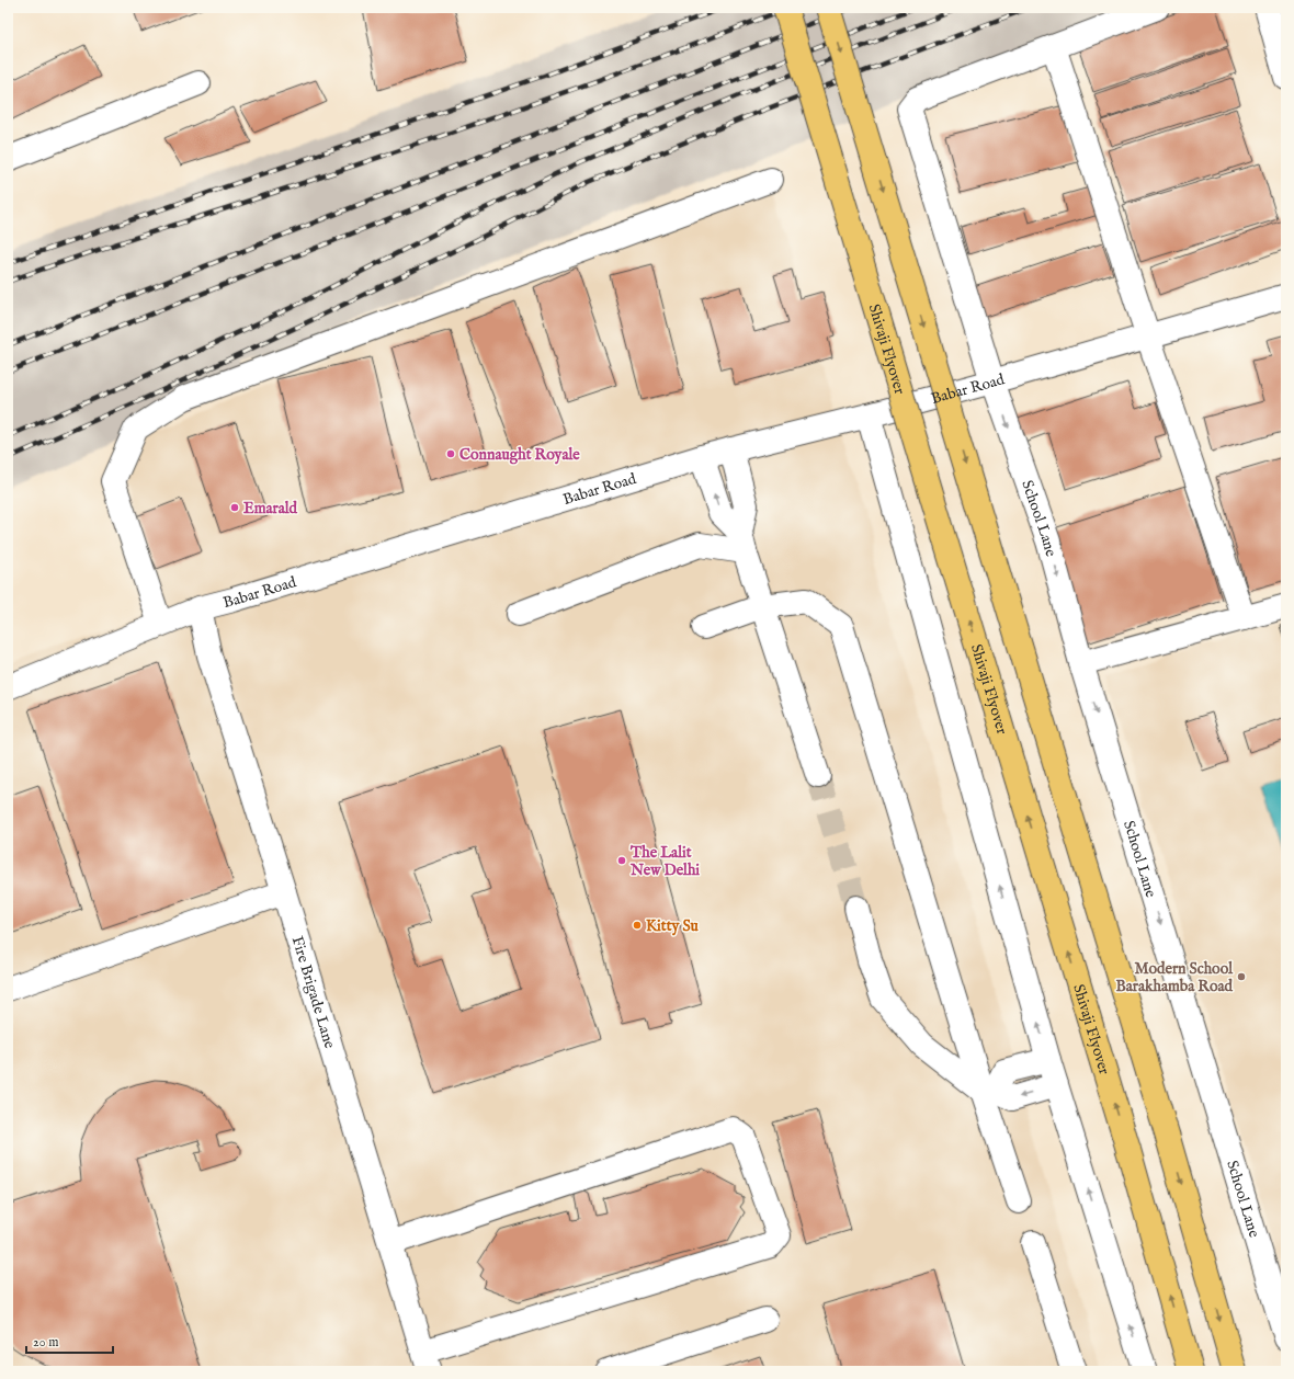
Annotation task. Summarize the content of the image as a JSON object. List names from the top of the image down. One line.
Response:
{"streets":{"main road":["Shivaji Flyover"],"street":["Babar Road","School Lane","Fire Brigade Lane"]},"crossings":[["Babar Road","School Lane"]],"places":["Connaught Royale","Emarald","The Lalit New Delhi","Kitty Su","Modern School Barakhamba Road"],"scale_bar":"20 m"}
